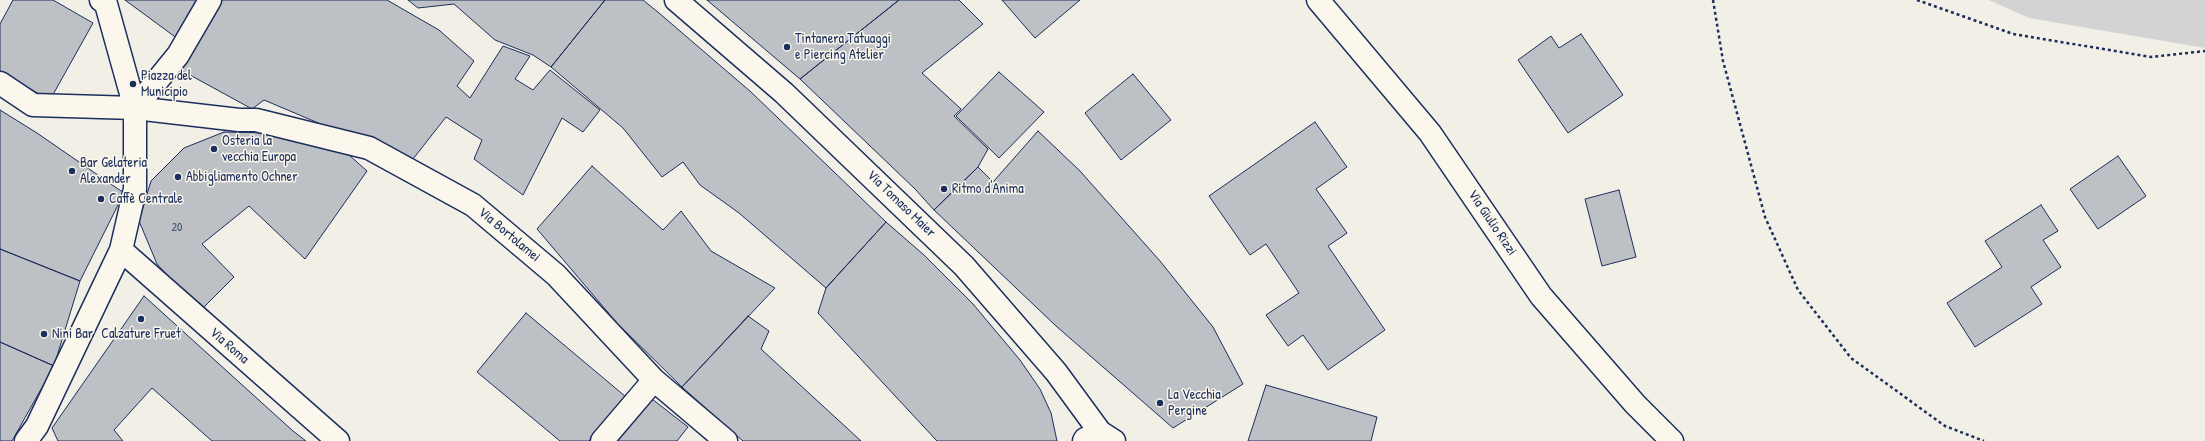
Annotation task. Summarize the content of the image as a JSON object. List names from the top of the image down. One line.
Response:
{"streets":{"street":["Via Tomaso Maier","Via Giulio Rizzi","Via Bortolamei","Via Roma"]},"places":["Tintanera Tatuaggi e Piercing Atelier","Piazza del Municipio","Osteria la vecchia Europa","Bar Gelateria Alexander","Abbigliamento Ochner","Ritmo d'Anima","Caffè Centrale","Calzature Fruet","Nini Bar","La Vecchia Pergine"],"house_numbers":["20"]}
